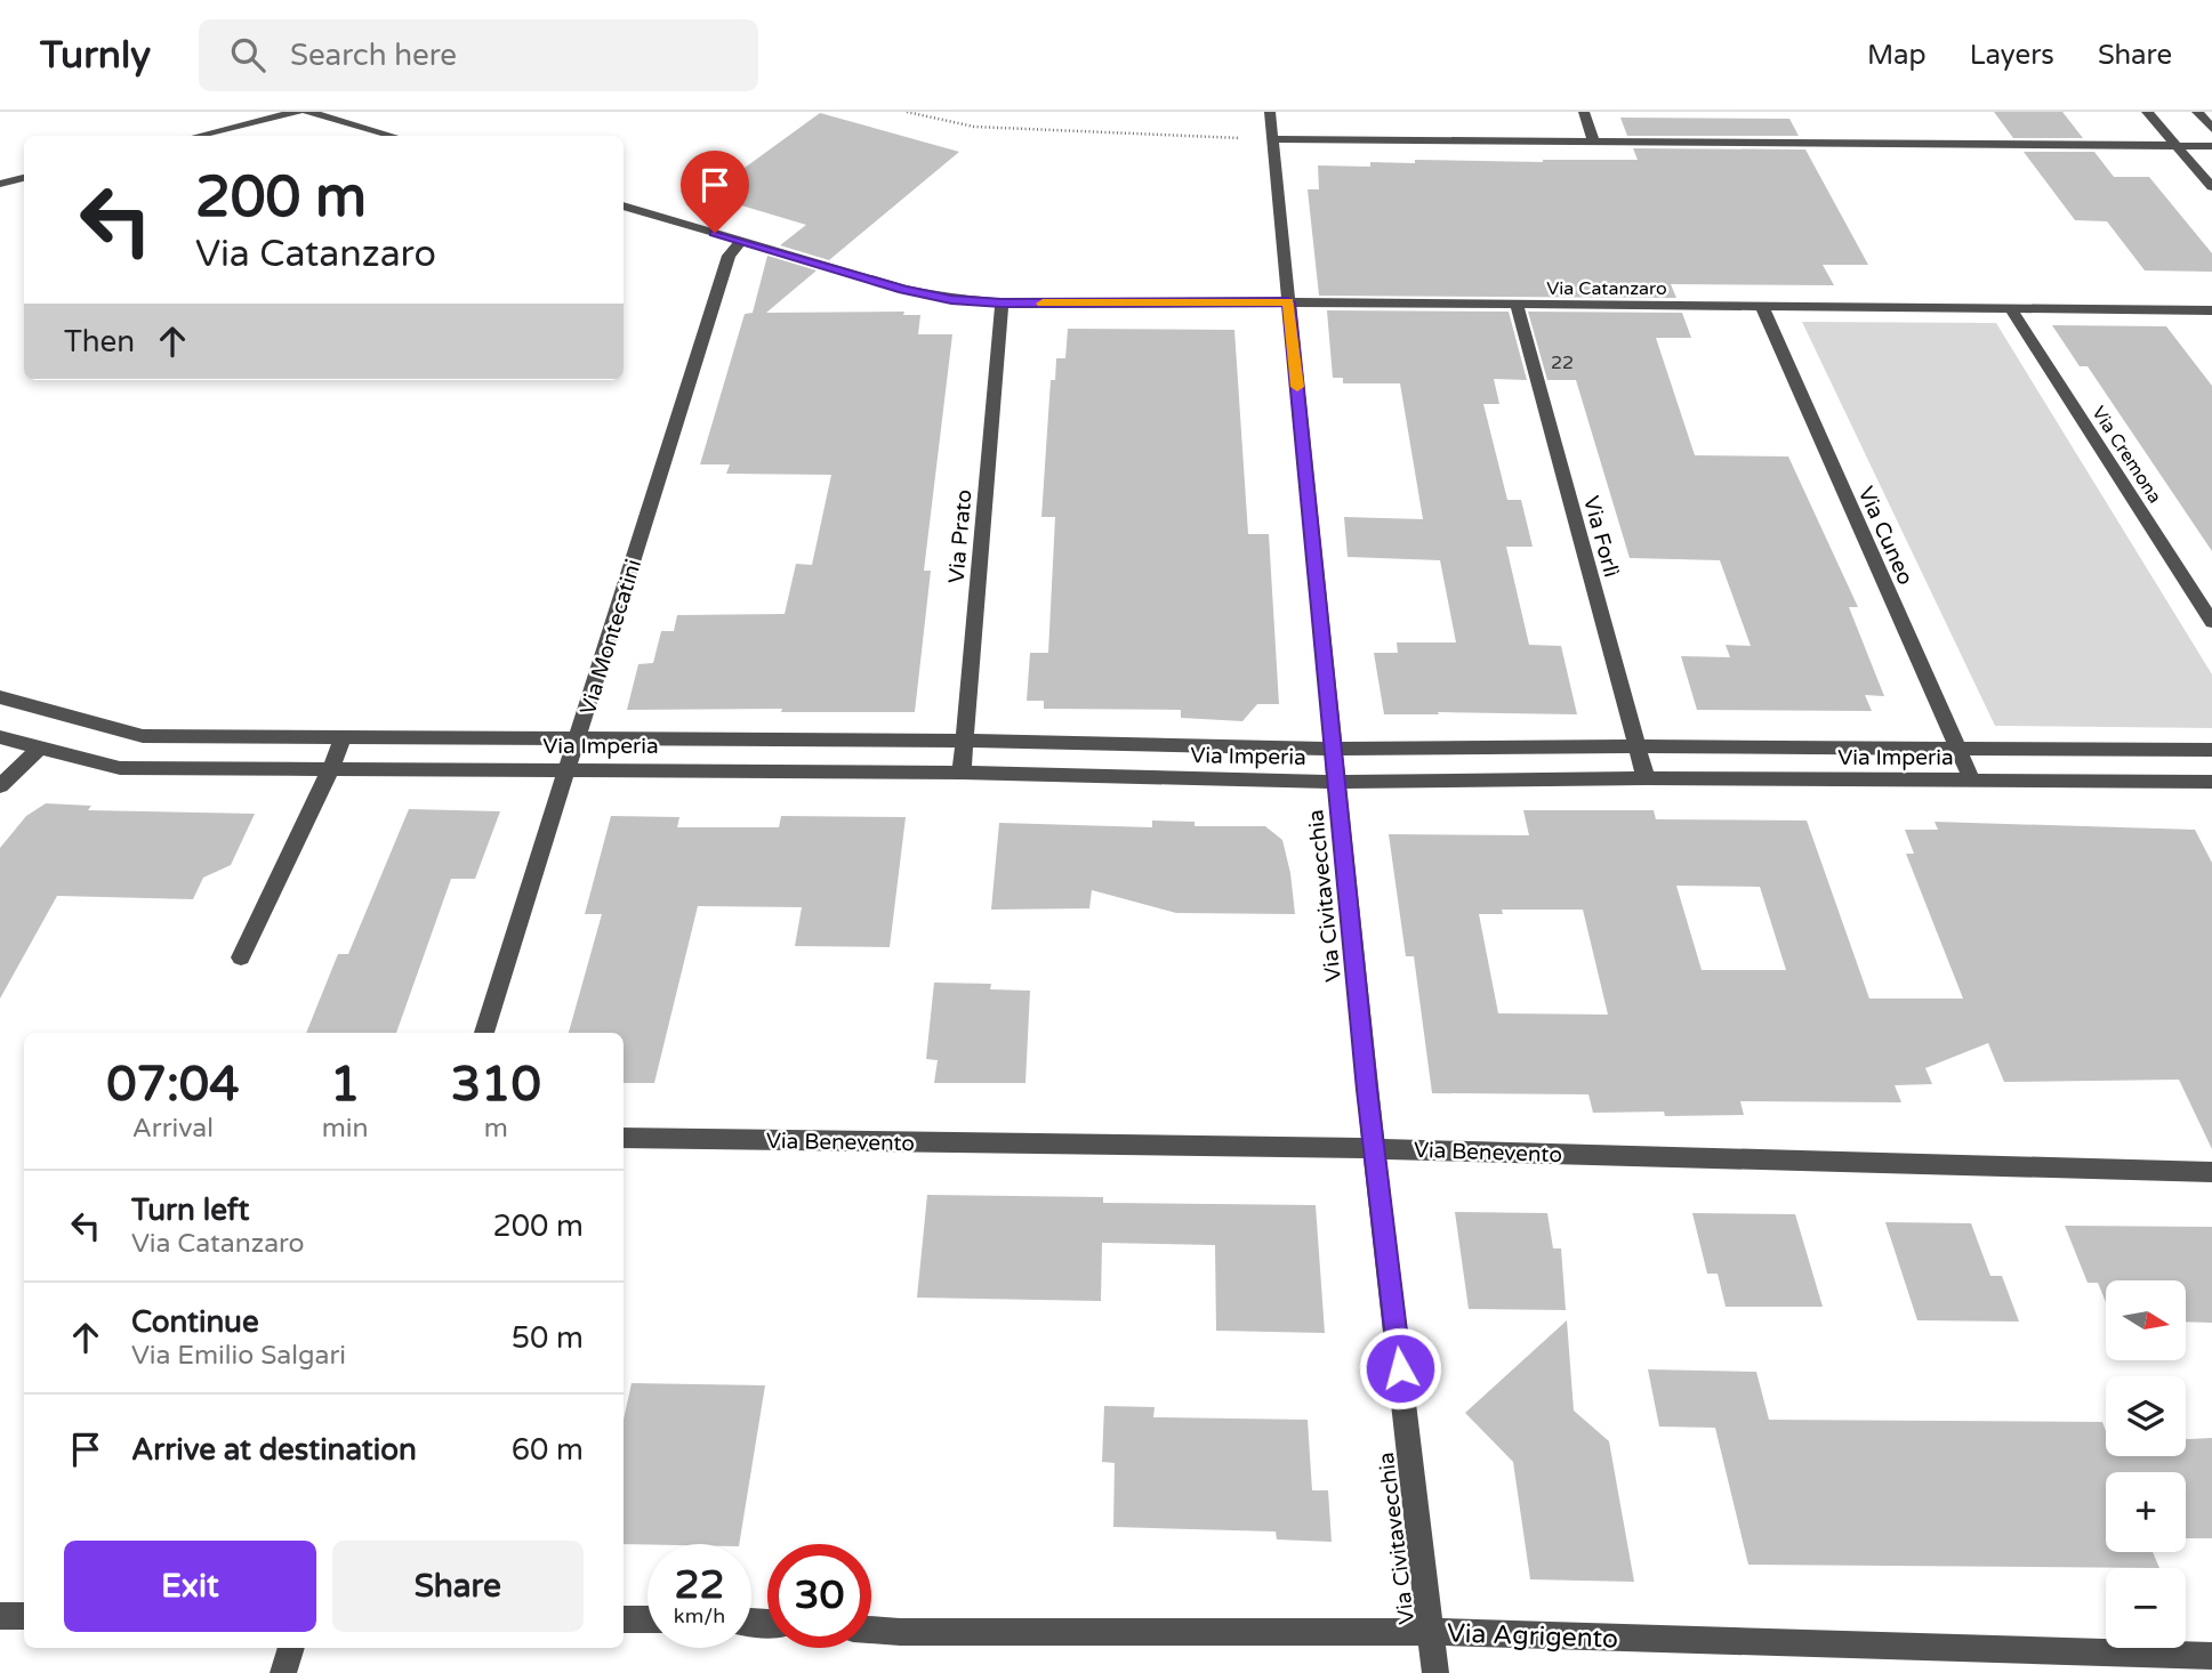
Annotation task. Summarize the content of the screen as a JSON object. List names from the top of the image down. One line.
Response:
{"streets":{"street":["Via Catanzaro","Via Cremona","Via Cuneo","Via Prato","Via Forlì","Via Montecatini","Via Imperia","Via Civitavecchia","Via Benevento","Via Agrigento"]},"crossings":[["Via Catanzaro","Via Cremona"],["Via Catanzaro","Via Cuneo"],["Via Catanzaro","Via Prato"],["Via Catanzaro","Via Forlì"],["Via Catanzaro","Via Montecatini"],["Via Catanzaro","Via Civitavecchia"],["Via Cuneo","Via Imperia"],["Via Prato","Via Imperia"],["Via Forlì","Via Imperia"],["Via Montecatini","Via Imperia"],["Via Imperia","Via Civitavecchia"],["Via Civitavecchia","Via Benevento"],["Via Civitavecchia","Via Agrigento"]],"house_numbers":["22"],"north":"right","page":{"header":"Turnly","search":"Search here","nav":["Map","Layers","Share"],"turn":["200 m","Via Catanzaro"],"then":"Then","eta":["07:04","Arrival","1","min","310","m"],"list":[{"name":"Turn left","note":"Via Catanzaro","value":"200 m"},{"name":"Continue","note":"Via Emilio Salgari","value":"50 m"},{"name":"Arrive at destination","value":"60 m"}],"map_buttons":["+","−"],"buttons":["Exit","Share"],"speed":"22 km/h","limit":"30"}}
